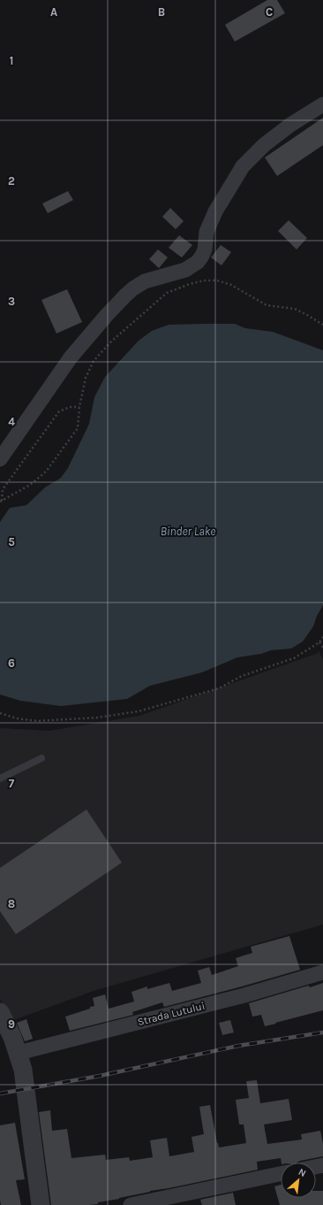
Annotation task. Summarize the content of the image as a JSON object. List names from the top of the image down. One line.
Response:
{"streets":{"street":["Strada Lutului"]},"water":["Binder Lake"],"north":"top right","grid":{"columns":["A","B","C"],"rows":["1","2","3","4","5","6","7","8","9"]}}
